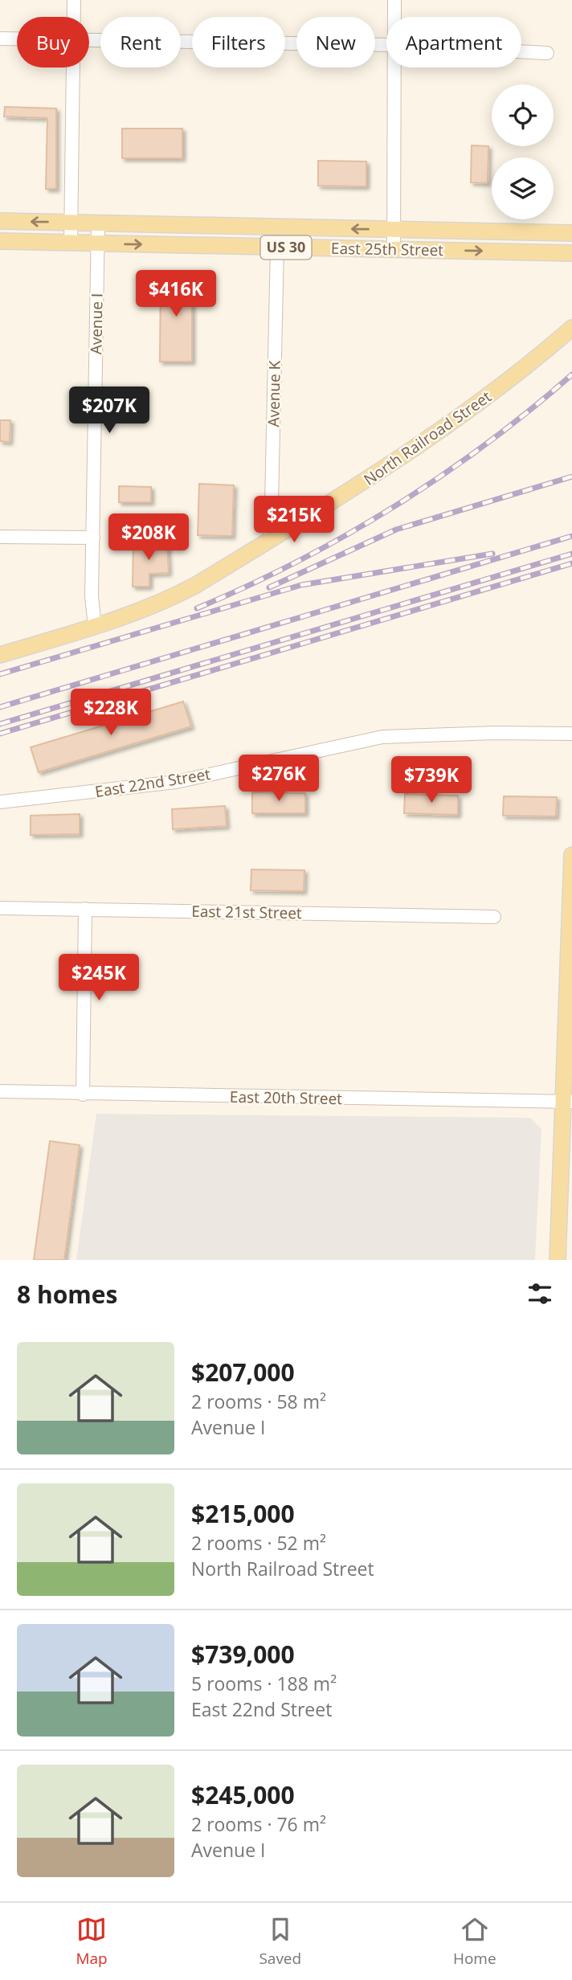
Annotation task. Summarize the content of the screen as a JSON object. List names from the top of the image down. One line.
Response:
{"streets":{"main road":["US 30","East 25th Street","North Railroad Street"],"street":["Avenue I","Avenue K","East 22nd Street","East 21st Street","East 20th Street"]},"crossings":[["East 25th Street","Avenue I"],["East 25th Street","Avenue K"],["Avenue I","North Railroad Street"],["Avenue K","North Railroad Street"]],"page":{"chip":["Buy","Rent","Filters","New","Apartment"],"price":["$416K","$207K","$215K","$208K","$228K","$276K","$739K","$245K"],"heading":"8 homes","list":[{"name":"$207,000","note":"2 rooms · 58 m² · Avenue I"},{"name":"$215,000","note":"2 rooms · 52 m² · North Railroad Street"},{"name":"$739,000","note":"5 rooms · 188 m² · East 22nd Street"},{"name":"$245,000","note":"2 rooms · 76 m² · Avenue I"}],"tabs":["Map","Saved","Home"]}}
